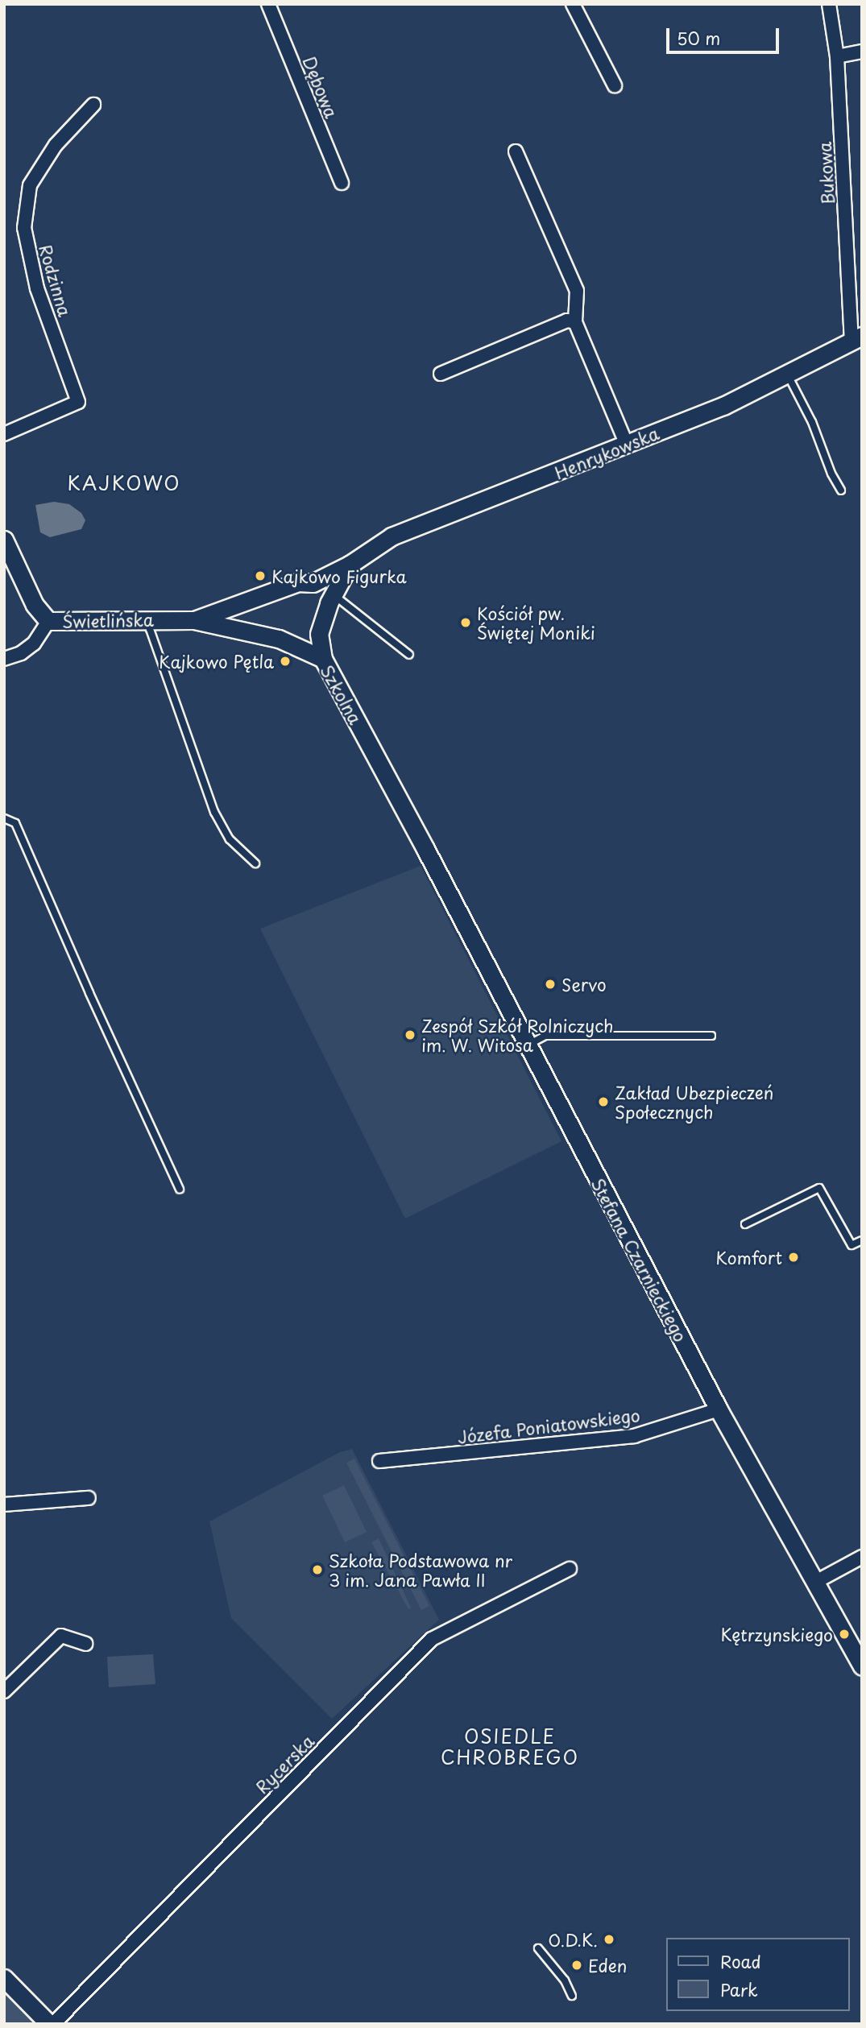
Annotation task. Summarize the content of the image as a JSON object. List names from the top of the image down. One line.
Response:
{"streets":{"street":["Dębowa","Bukowa","Rodzinna","Henrykowska","Świetlińska","Szkolna","Stefana Czarnieckiego","Józefa Poniatowskiego","Rycerska"]},"crossings":[["Bukowa","Henrykowska"],["Henrykowska","Świetlińska"],["Henrykowska","Szkolna"],["Świetlińska","Szkolna"],["Szkolna","Stefana Czarnieckiego"],["Stefana Czarnieckiego","Józefa Poniatowskiego"]],"districts":["KAJKOWO","OSIEDLE CHROBREGO"],"places":["Kajkowo Figurka","Kościół pw. Świętej Moniki","Kajkowo Pętla","Servo","Zespół Szkół Rolniczych im. W. Witosa","Zakład Ubezpieczeń Społecznych","Komfort","Szkoła Podstawowa nr 3 im. Jana Pawła II","Kętrzynskiego","O.D.K.","Eden"],"legend":["Road","Park"],"scale_bar":"50 m"}
